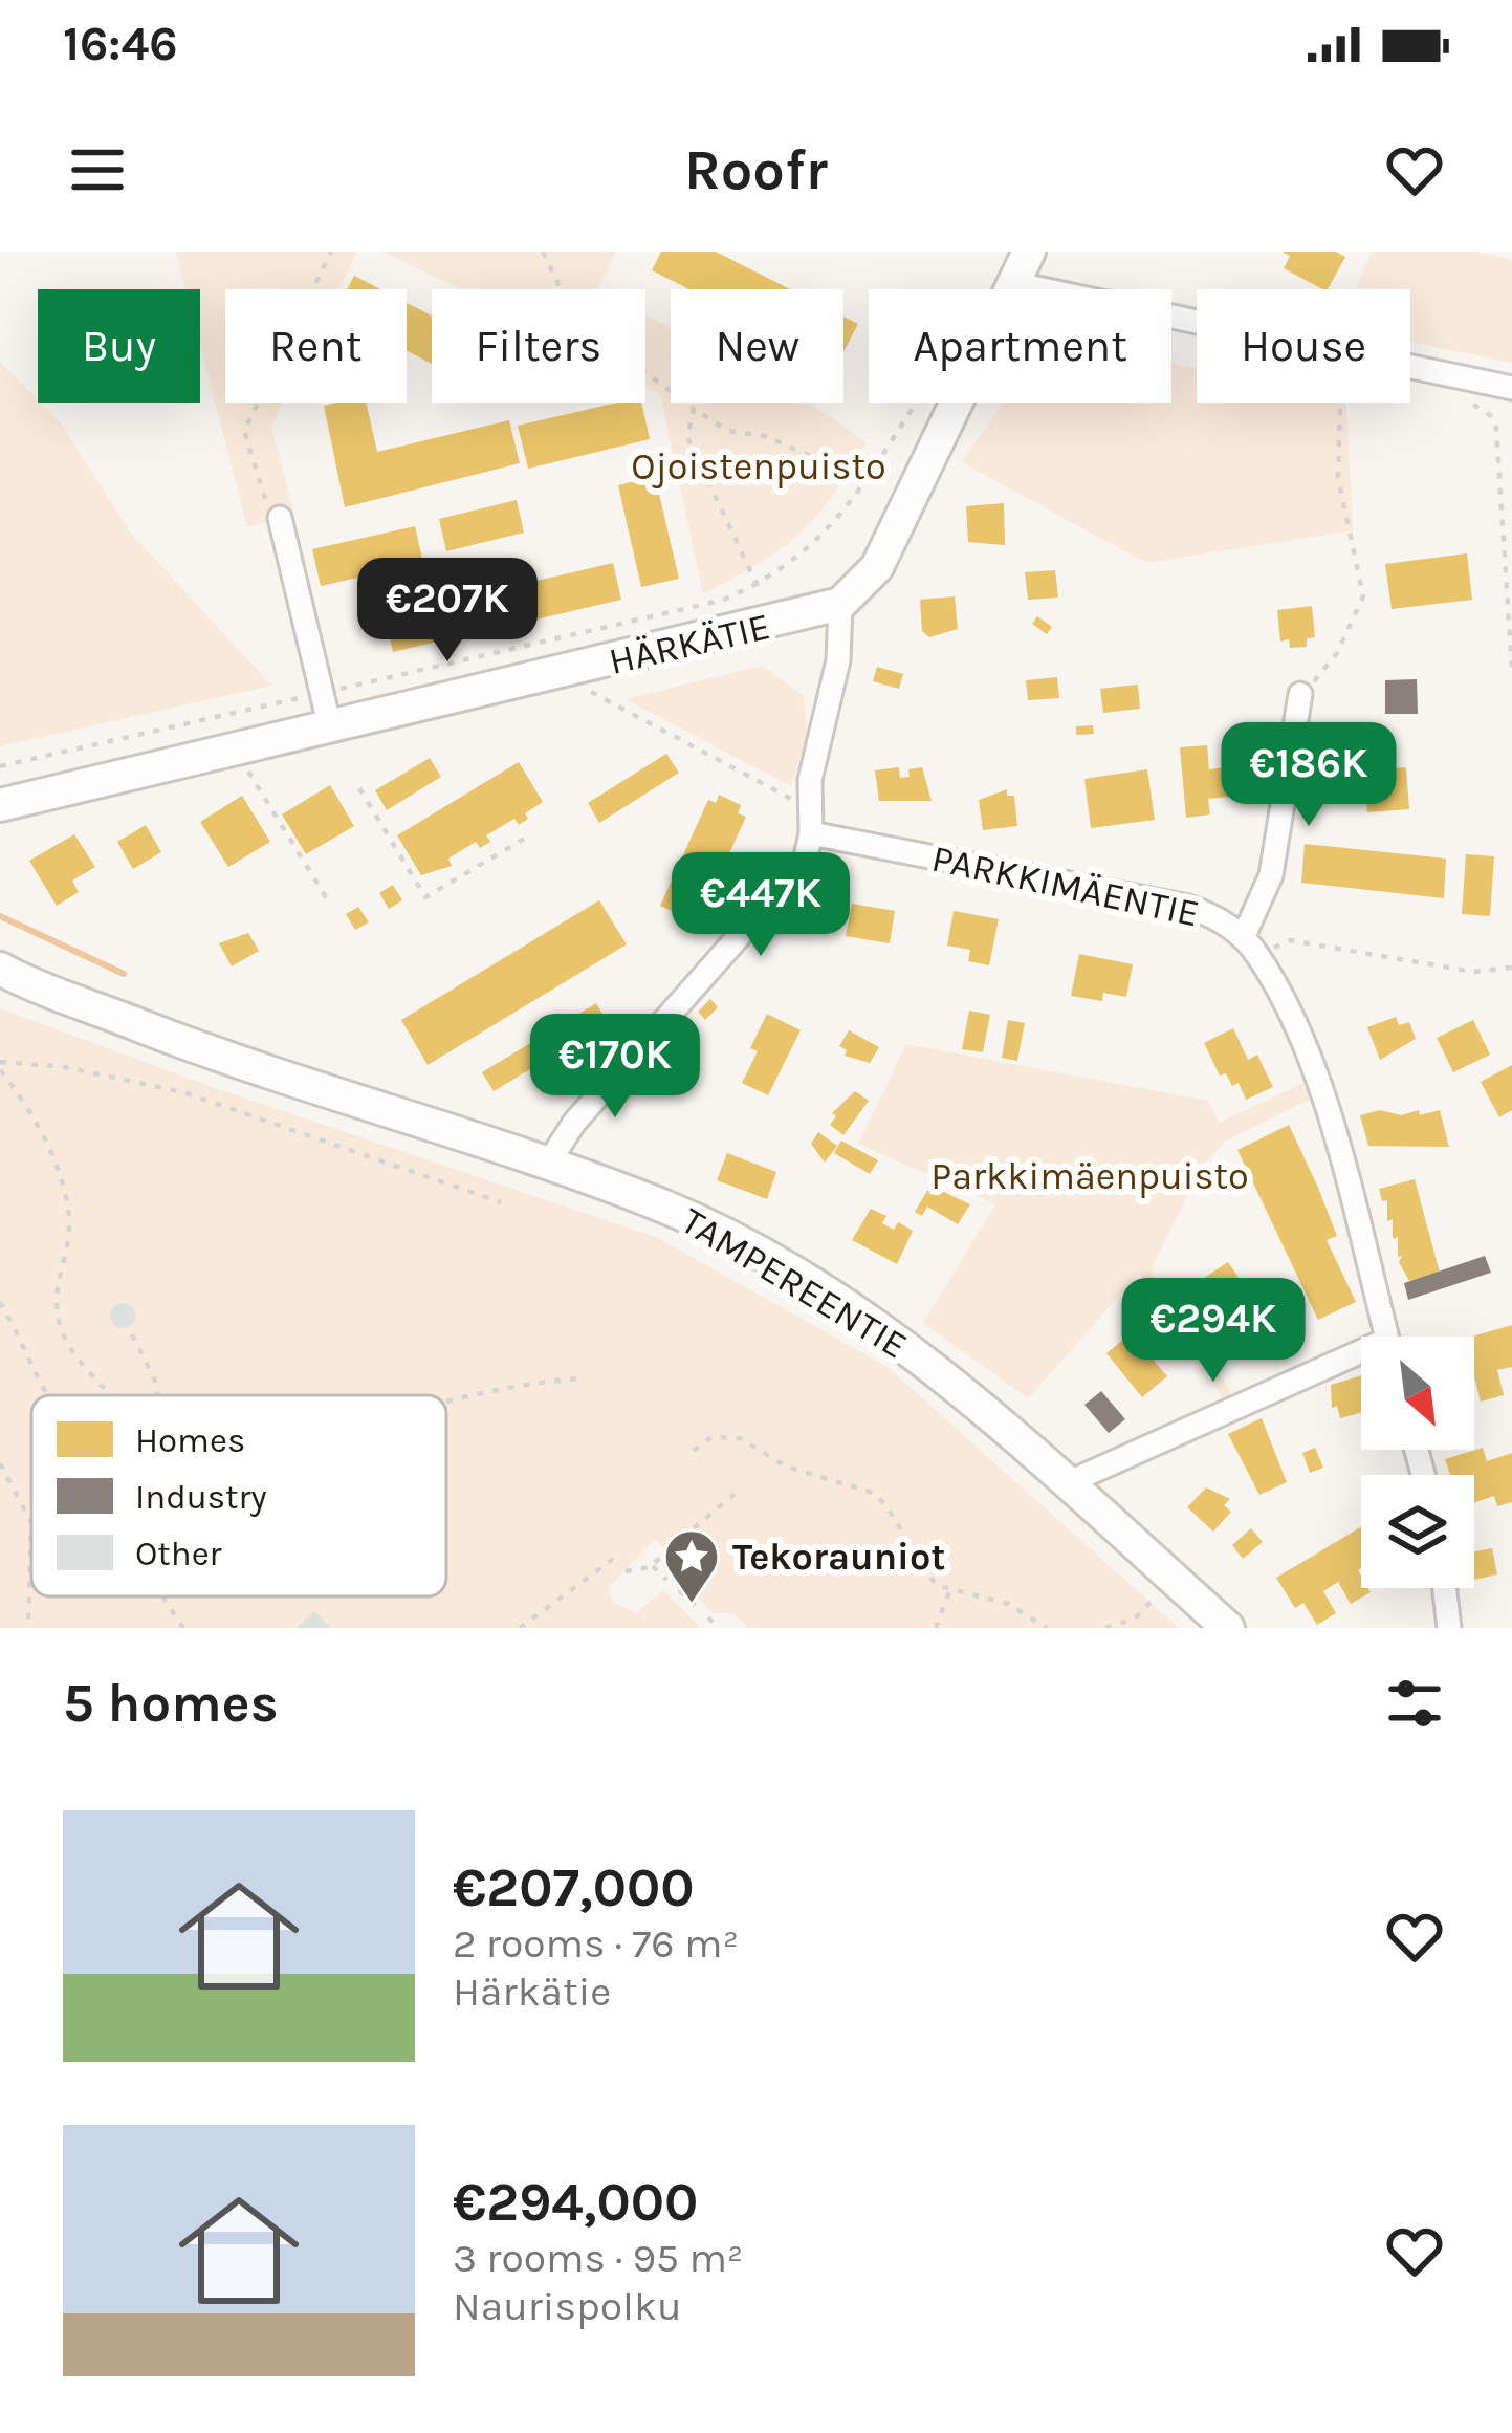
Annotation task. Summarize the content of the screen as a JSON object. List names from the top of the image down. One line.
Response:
{"streets":{"main road":["HÄRKÄTIE","TAMPEREENTIE"],"street":["PARKKIMÄENTIE"]},"parks":["Ojoistenpuisto","Parkkimäenpuisto"],"places":{"place":["Tekorauniot"]},"legend":["Homes","Industry","Other"],"north":"bottom right","page":{"status":"16:46","header":"Roofr","chip":["Buy","Rent","Filters","New","Apartment","House"],"price":["€207K","€186K","€447K","€170K","€294K"],"heading":"5 homes","list":[{"name":"€207,000","note":"2 rooms · 76 m² · Härkätie"},{"name":"€294,000","note":"3 rooms · 95 m² · Naurispolku"}]}}
